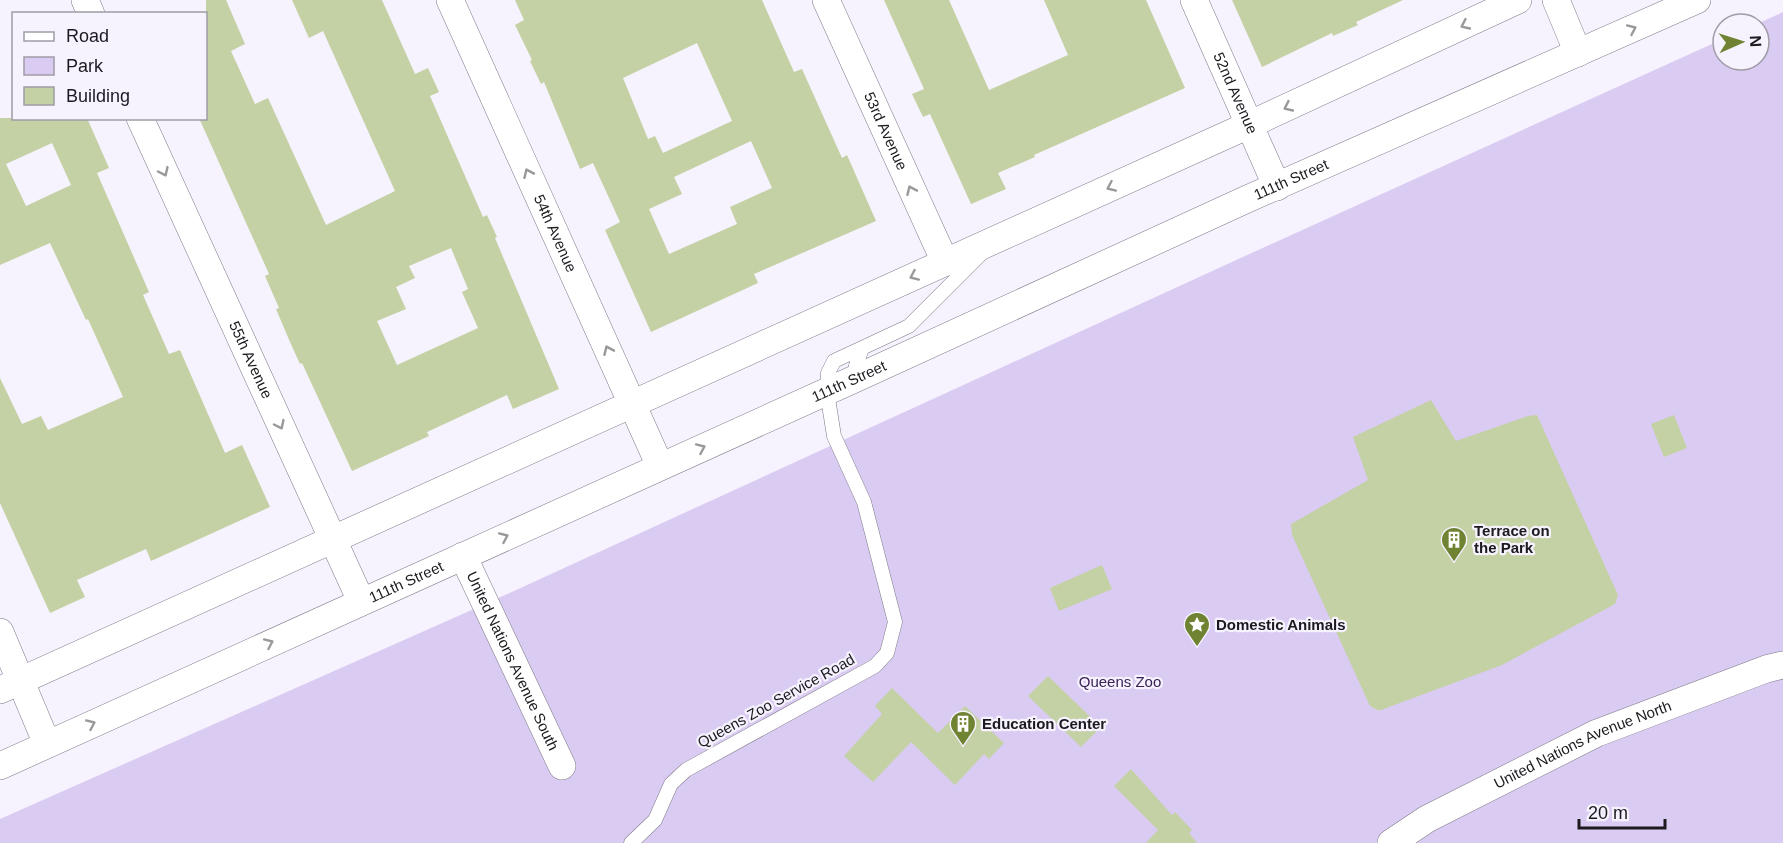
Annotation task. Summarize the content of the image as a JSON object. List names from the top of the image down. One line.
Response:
{"streets":{"street":["52nd Avenue","53rd Avenue","111th Street","54th Avenue","55th Avenue","United Nations Avenue South","United Nations Avenue North"],"lane":["Queens Zoo Service Road"]},"crossings":[["52nd Avenue","111th Street"],["111th Street","54th Avenue"],["111th Street","55th Avenue"],["111th Street","United Nations Avenue South"],["111th Street","Queens Zoo Service Road"]],"one_way":["53rd Avenue","54th Avenue","55th Avenue"],"parks":["Queens Zoo"],"places":{"building":["Terrace on the Park","Education Center"],"place":["Domestic Animals"]},"legend":["Road","Park","Building"],"scale_bar":"20 m","north":"right"}
